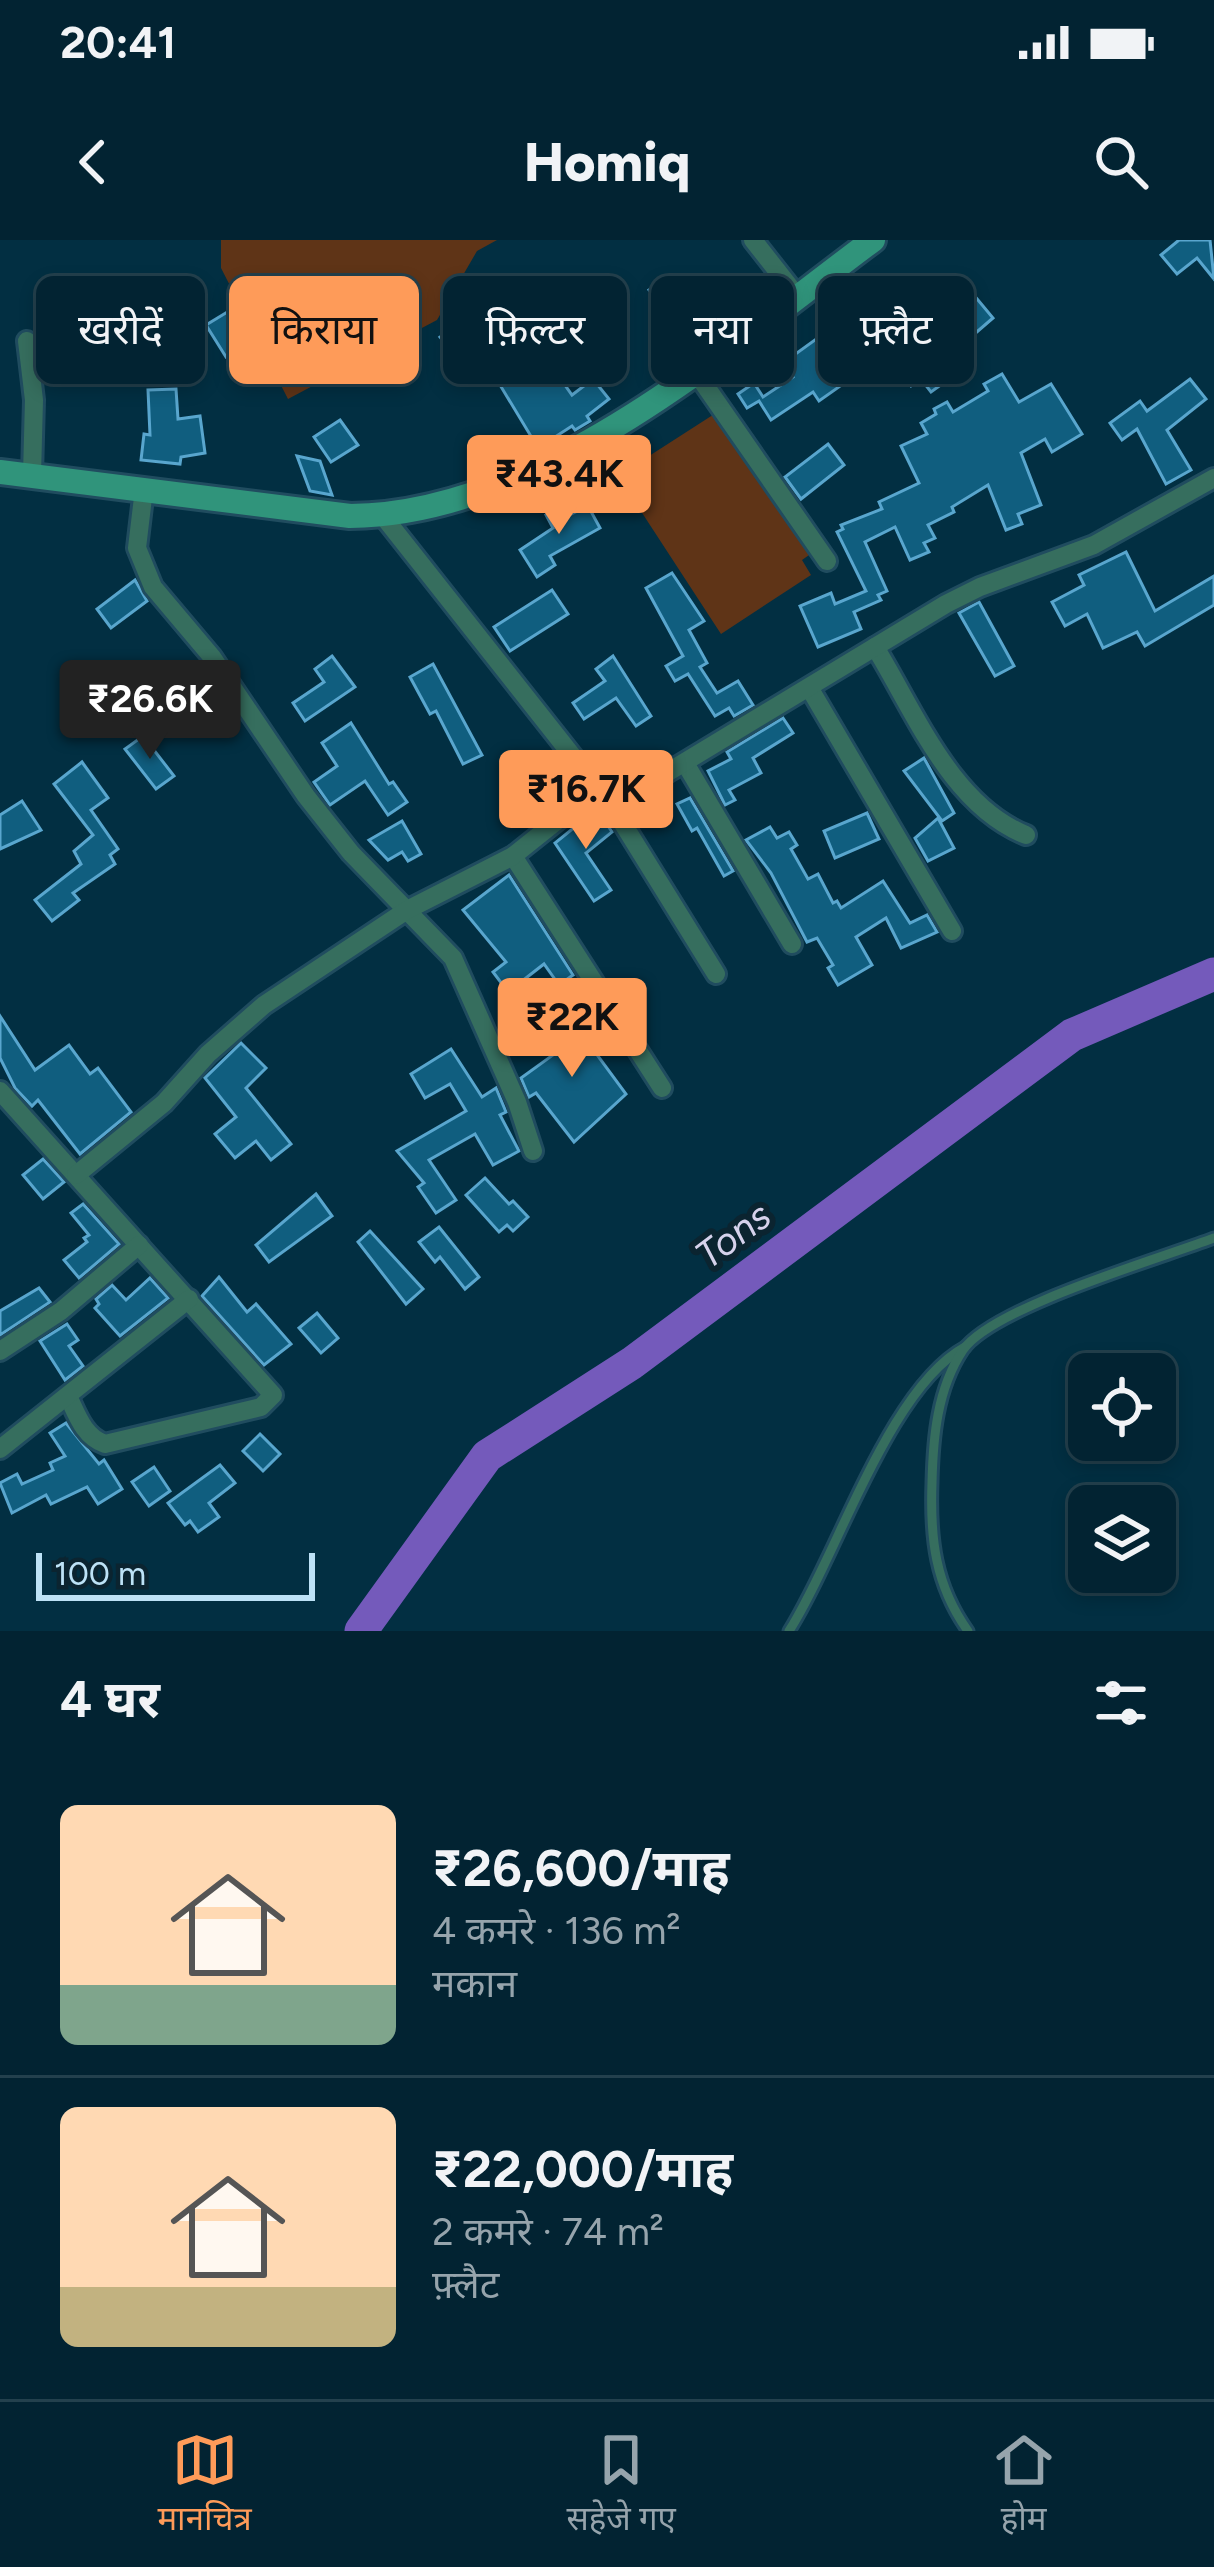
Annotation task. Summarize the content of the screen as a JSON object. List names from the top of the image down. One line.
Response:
{"water":["Tons"],"scale_bar":"100 m","page":{"status":"20:41","header":"Homiq","chip":["खरीदें","किराया","फ़िल्टर","नया","फ़्लैट"],"price":["₹43.4K","₹26.6K","₹16.7K","₹22K"],"scale":"100 m","heading":"4 घर","list":[{"name":"₹26,600/माह","note":"4 कमरे · 136 m² · मकान"},{"name":"₹22,000/माह","note":"2 कमरे · 74 m² · फ़्लैट"}],"tabs":["मानचित्र","सहेजे गए","होम"]}}
